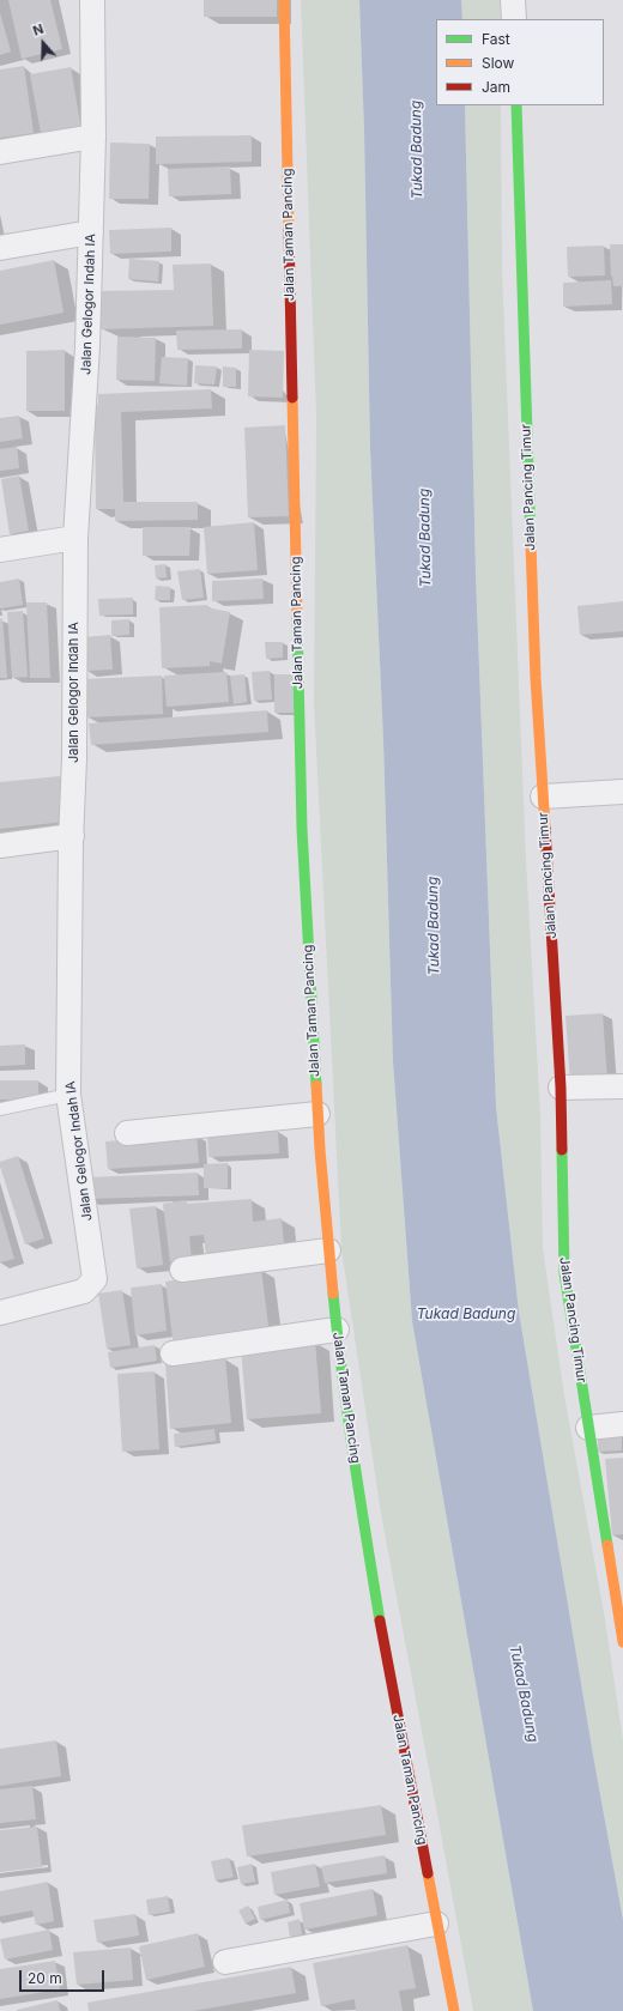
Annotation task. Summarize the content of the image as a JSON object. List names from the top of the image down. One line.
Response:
{"streets":{"street":["Jalan Taman Pancing","Jalan Gelogor Indah IA","Jalan Pancing Timur"]},"water":["Tukad Badung"],"legend":["Fast","Slow","Jam"],"scale_bar":"20 m","north":"top"}
